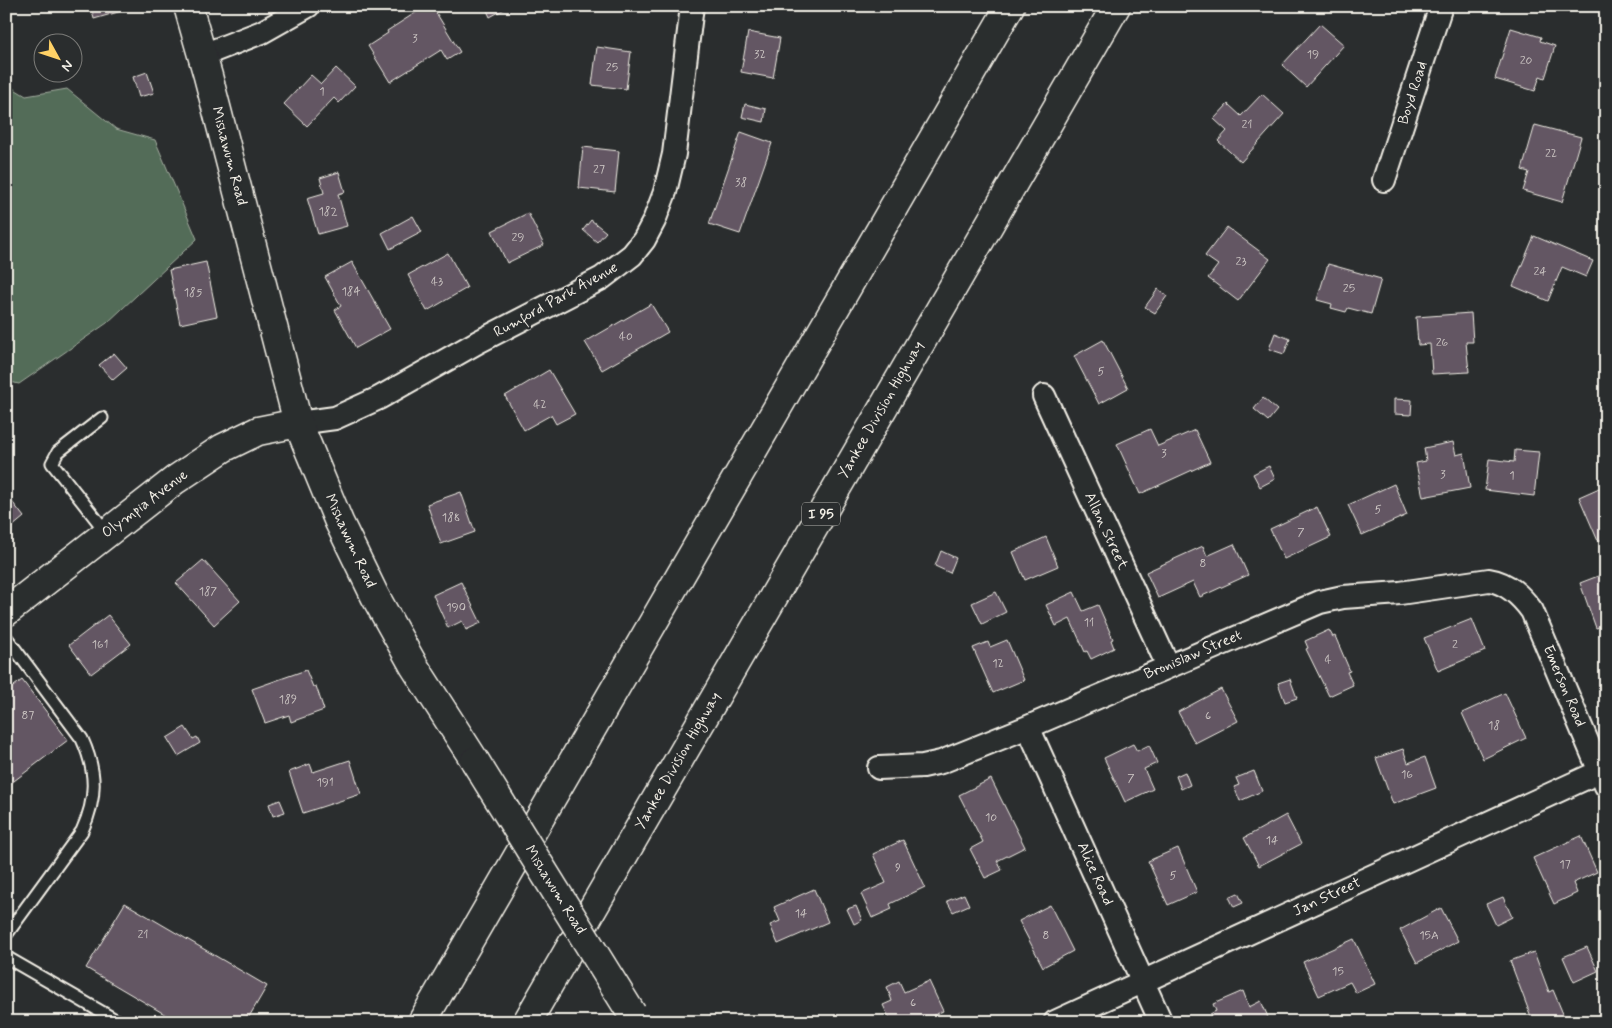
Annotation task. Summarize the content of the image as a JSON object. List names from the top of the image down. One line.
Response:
{"streets":{"main road":["Mishawum Road","Yankee Division Highway","Olympia Avenue","I 95"],"street":["Boyd Road","Rumford Park Avenue","Allan Street","Bronislaw Street","Emerson Road","Alice Road","Jan Street"]},"crossings":[["Mishawum Road","Rumford Park Avenue"],["Mishawum Road","Olympia Avenue"],["Rumford Park Avenue","Olympia Avenue"],["Allan Street","Bronislaw Street"],["Bronislaw Street","Emerson Road"],["Bronislaw Street","Alice Road"],["Emerson Road","Jan Street"],["Alice Road","Jan Street"]],"house_numbers":["3","32","19","20","25","1","21","22","27","38","182","29","23","24","43","25","184","185","40","26","5","42","3","3","1","5","188","7","8","187","190","11","161","2","4","12","189","87","6","18","16","7","191","10","14","17","9","5","14","21","8","15A","15","6"],"north":"bottom right"}
